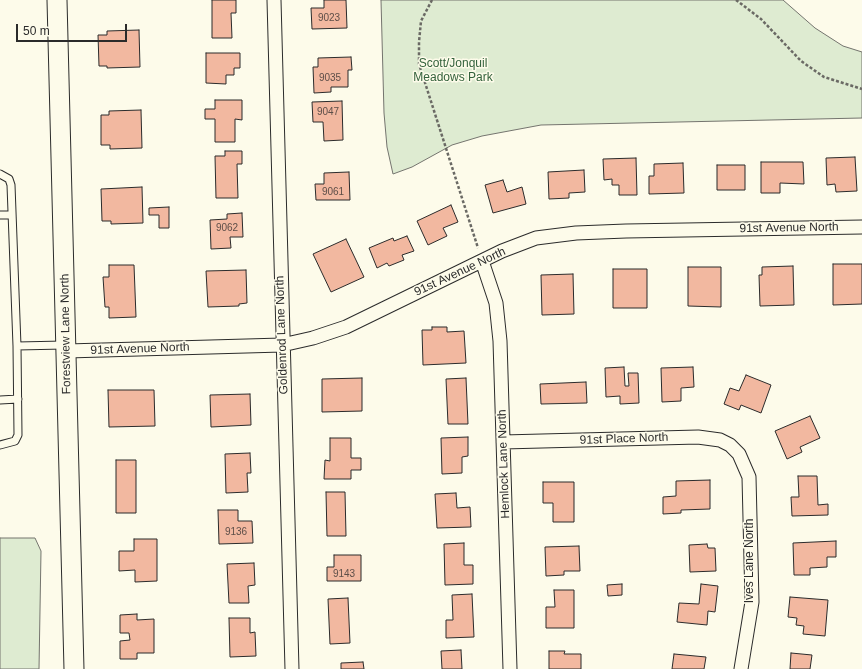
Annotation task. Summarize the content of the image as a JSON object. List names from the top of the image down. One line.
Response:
{"streets":{"street":["91st Avenue North","Forestview Lane North","Goldenrod Lane North","91st Place North","Hemlock Lane North","Ives Lane North"]},"crossings":[["91st Avenue North","Forestview Lane North"],["91st Avenue North","Goldenrod Lane North"],["91st Avenue North","Hemlock Lane North"],["91st Place North","Hemlock Lane North"],["91st Place North","Ives Lane North"]],"parks":["Scott/Jonquil Meadows Park"],"house_numbers":["9023","9035","9047","9061","9062","9136","9143"],"scale_bar":"50 m"}
